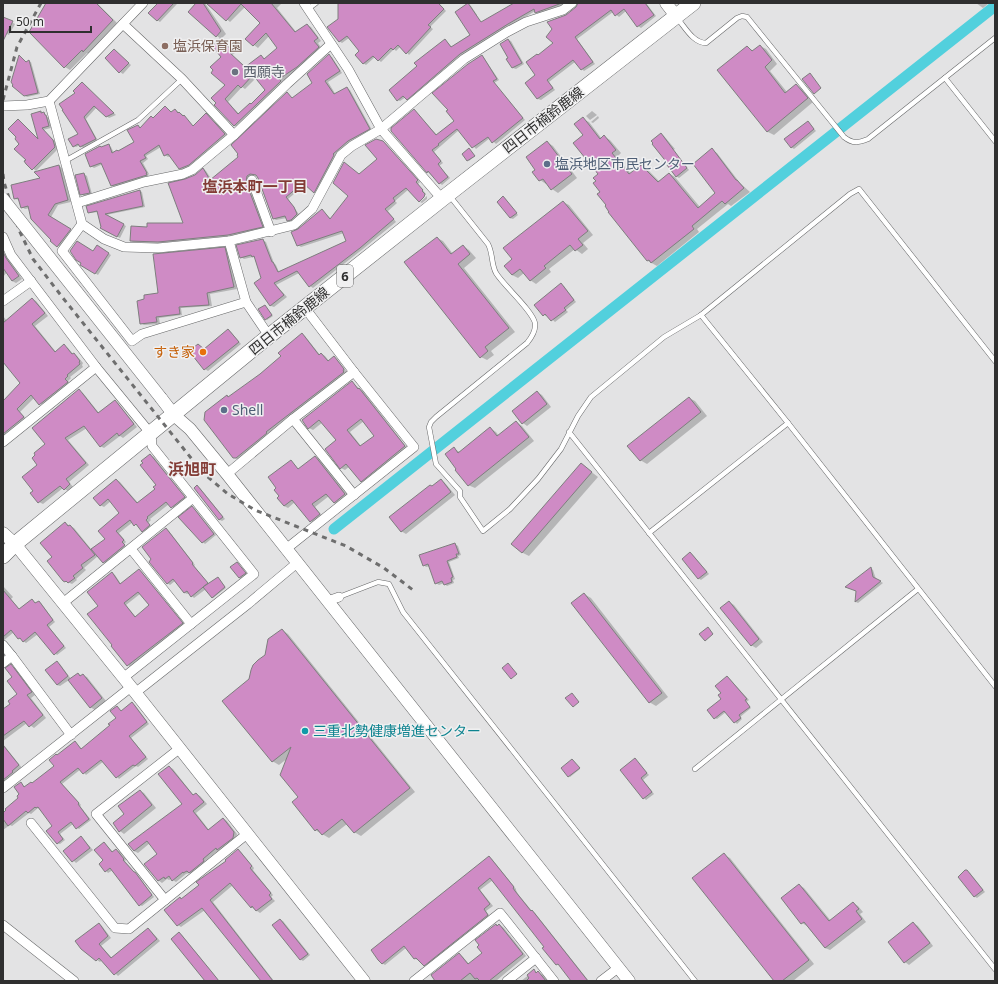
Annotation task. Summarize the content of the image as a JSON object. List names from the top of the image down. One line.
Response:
{"streets":{"main road":["四日市楠鈴鹿線","6"]},"districts":["塩浜本町一丁目","浜旭町"],"places":["塩浜保育園","西願寺","塩浜地区市民センター","すき家","Shell","三重北勢健康増進センター"],"scale_bar":"50 m"}
